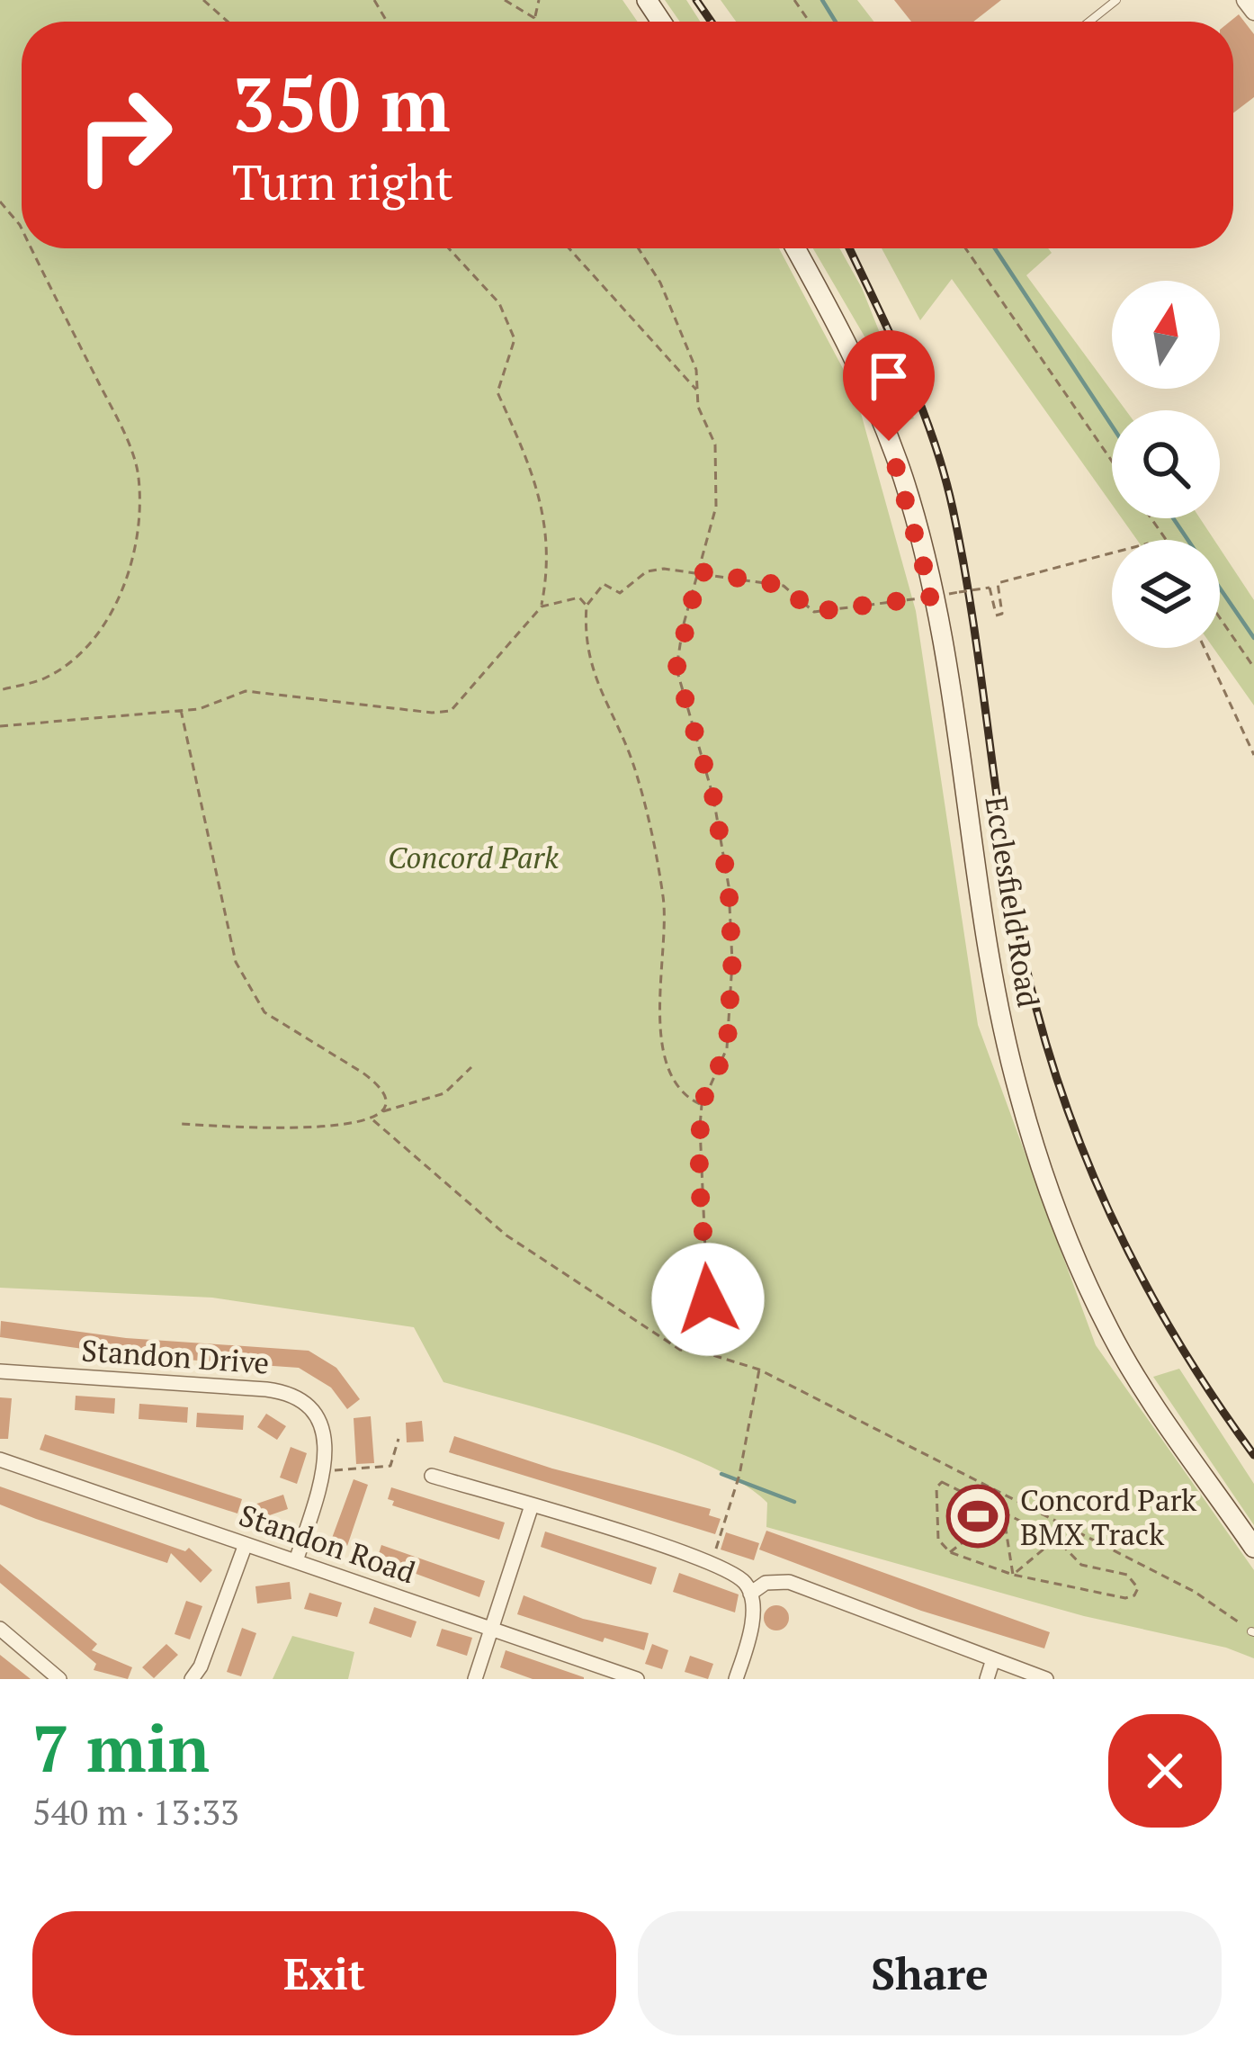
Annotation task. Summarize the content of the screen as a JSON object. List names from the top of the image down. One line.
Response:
{"streets":{"main road":["Ecclesfield Road"],"street":["Standon Drive","Standon Road"]},"crossings":[["Standon Drive","Standon Road"]],"parks":["Concord Park"],"places":{"sports":["Concord Park BMX Track"]},"north":"top","page":{"turn":["350 m","Turn right"],"heading":["7 min","540 m · 13:33"],"buttons":["Exit","Share"]}}
